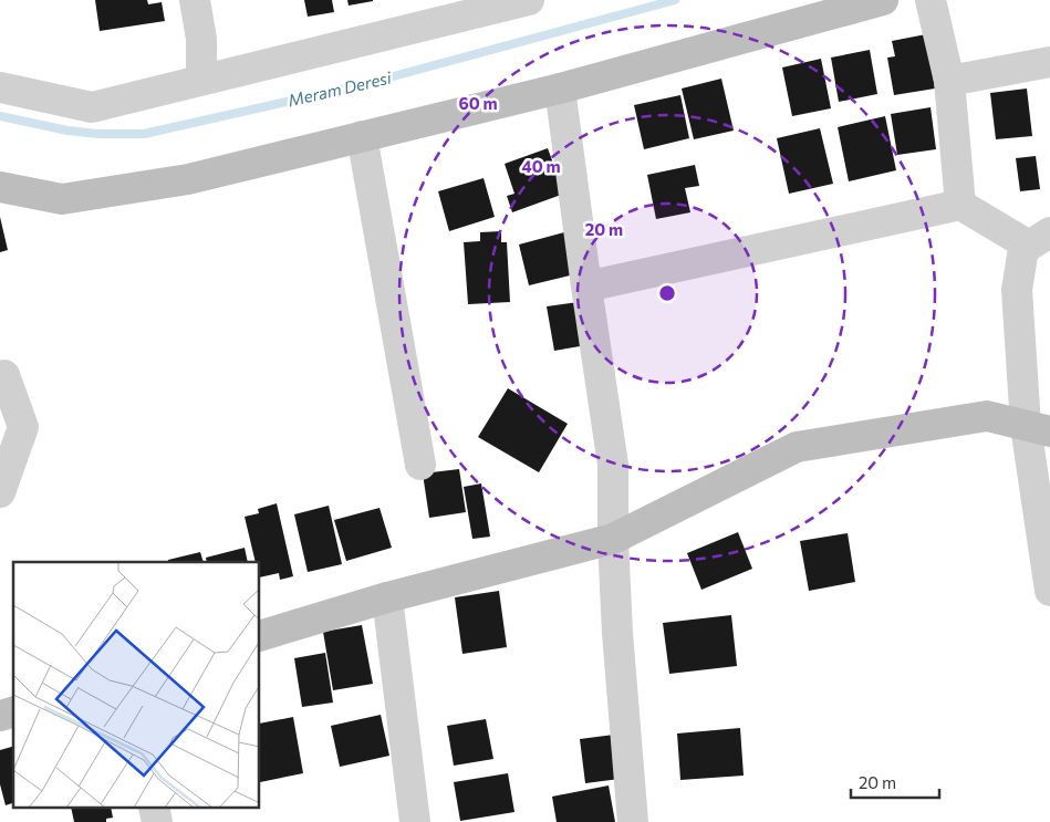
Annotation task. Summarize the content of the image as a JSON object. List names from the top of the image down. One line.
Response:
{"water":["Meram Deresi"],"scale_bar":"20 m","rings":["60 m","40 m","20 m"]}
